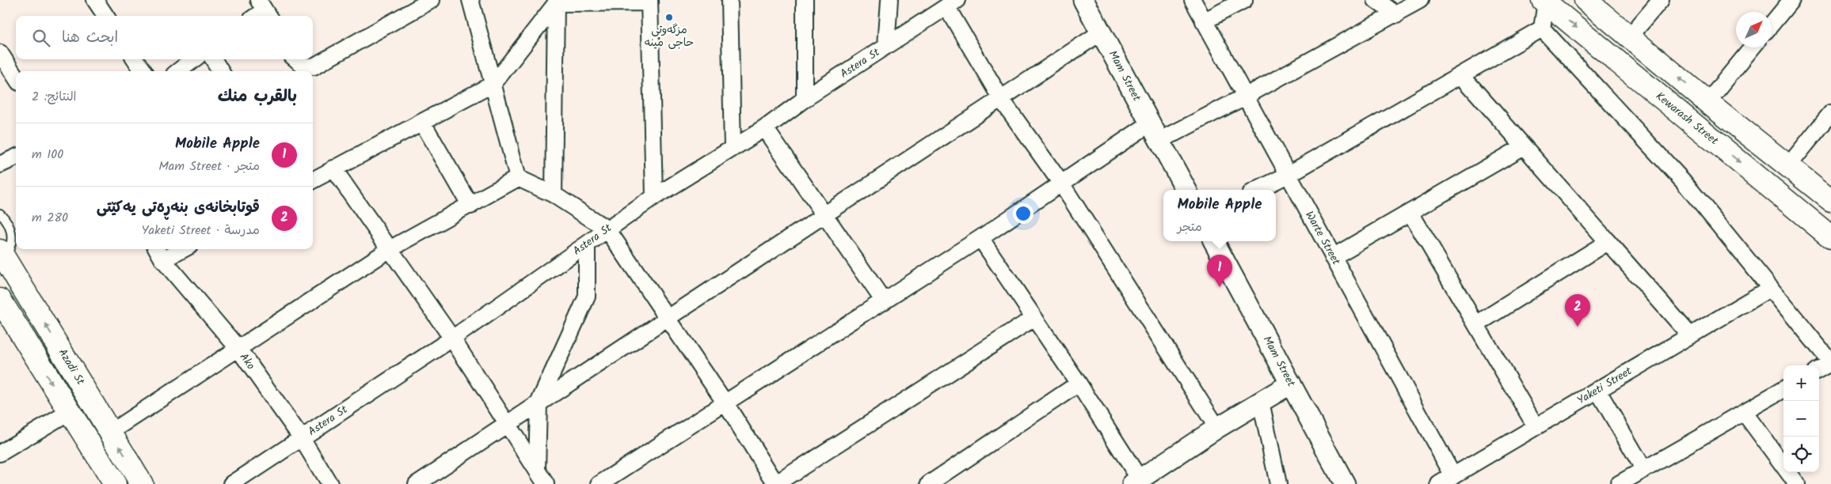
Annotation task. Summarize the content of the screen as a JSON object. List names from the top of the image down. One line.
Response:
{"streets":{"main road":["Kewarash Street","Azadi St"],"street":["Astera St","Mam Street","Warte Street","Ako","Yaketi Street"]},"crossings":[["Astera St","Ako"],["Warte Street","Yaketi Street"]],"places":["مزگەوتی حاجی مینە"],"north":"top right","page":{"search":"ابحث هنا","heading":["بالقرب منك","النتائج: 2"],"list":[{"mark":"1","name":"Mobile Apple","note":"متجر · Mam Street","value":"100 m"},{"mark":"2","name":"قوتابخانەی بنەڕەتی یەکێتی","note":"مدرسة · Yaketi Street","value":"280 m"}],"popup":["Mobile Apple","متجر"],"pins":["1","2"],"map_buttons":["+","−"]}}
